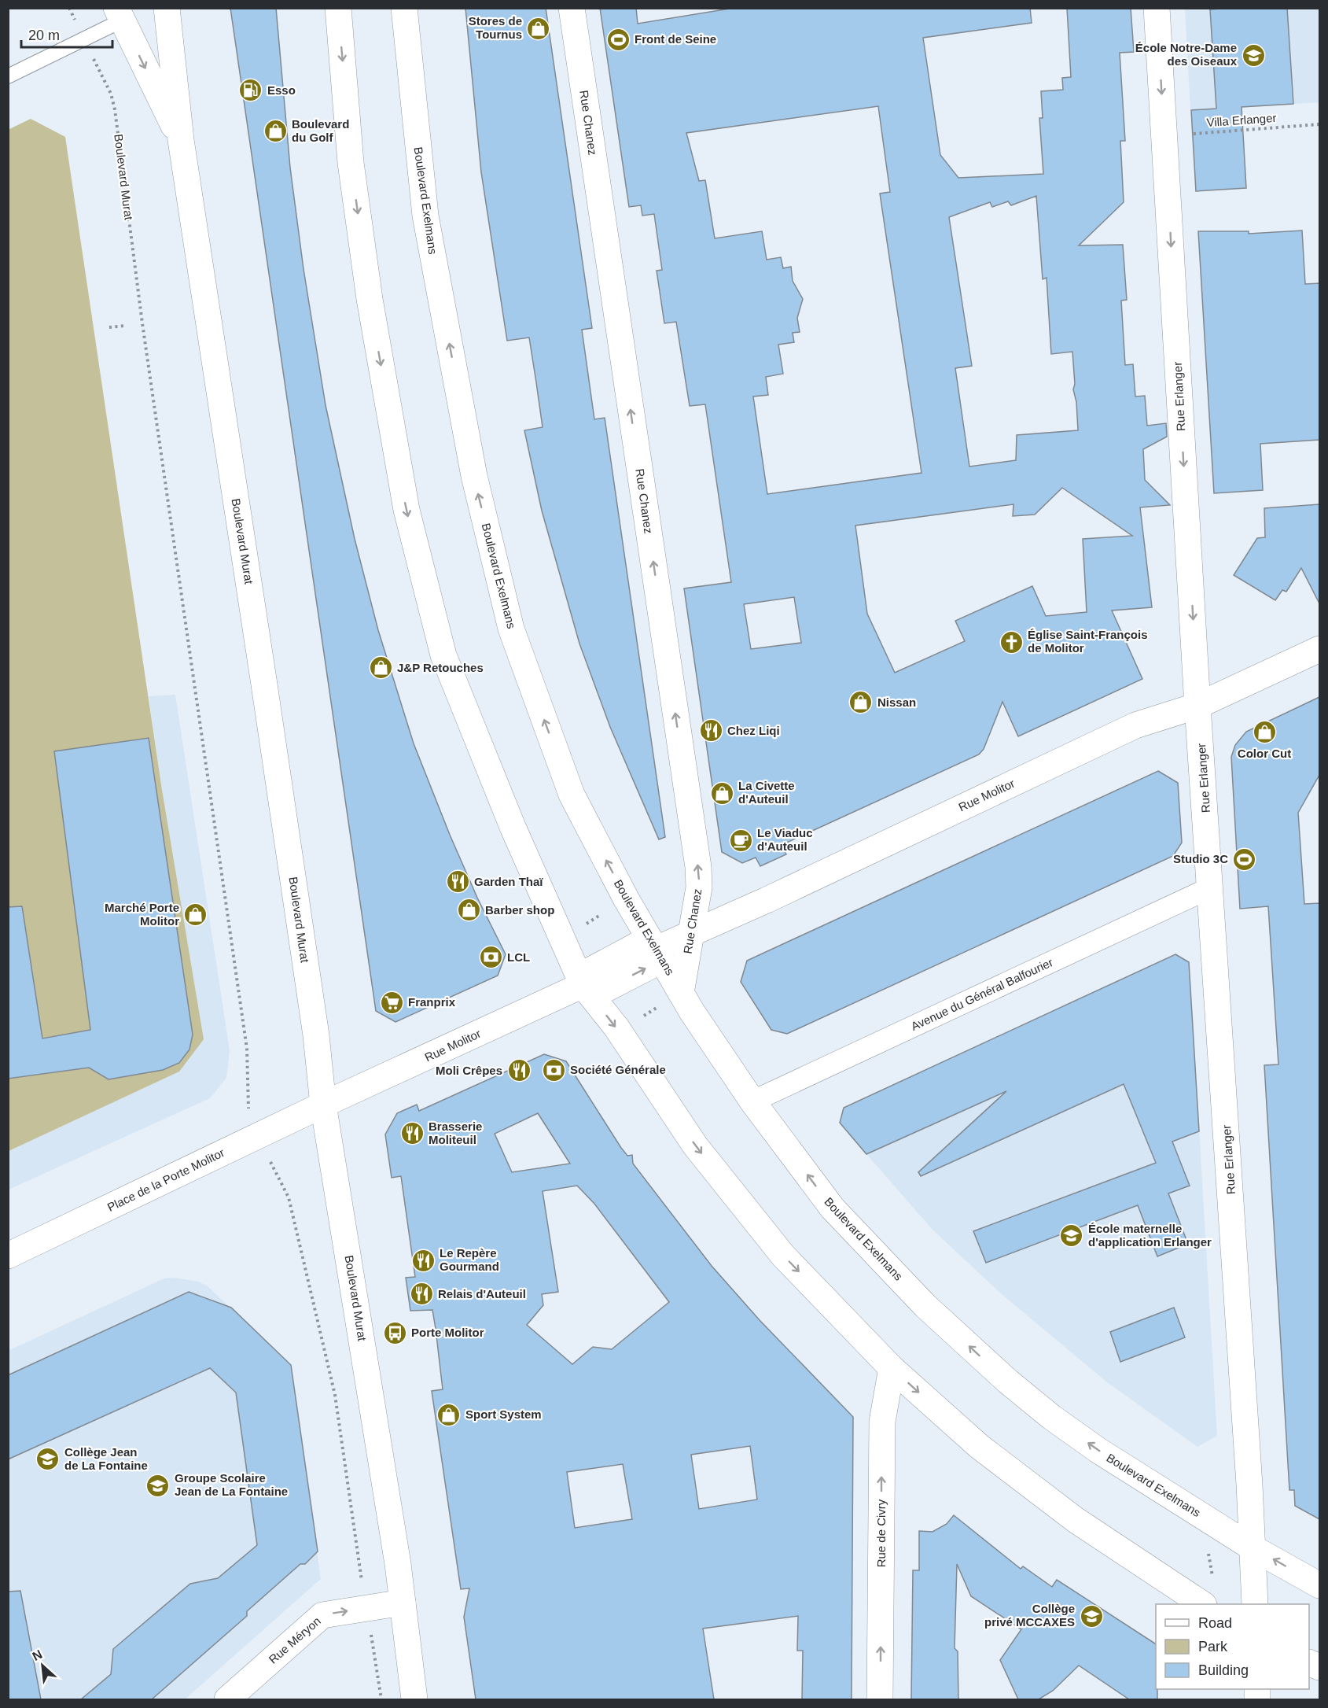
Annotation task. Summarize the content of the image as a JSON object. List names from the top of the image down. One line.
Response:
{"streets":{"main road":["Rue Chanez","Boulevard Murat","Boulevard Exelmans","Rue Erlanger","Rue Molitor","Place de la Porte Molitor","Rue de Civry","Rue Méryon"],"street":["Avenue du Général Balfourier"],"path":["Villa Erlanger"]},"crossings":[["Villa Erlanger","Rue Erlanger"],["Rue Chanez","Boulevard Exelmans"],["Rue Chanez","Rue Molitor"],["Boulevard Murat","Rue Molitor"],["Boulevard Murat","Place de la Porte Molitor"],["Boulevard Murat","Rue Méryon"],["Boulevard Exelmans","Rue Erlanger"],["Boulevard Exelmans","Rue Molitor"],["Boulevard Exelmans","Avenue du Général Balfourier"],["Rue Erlanger","Rue Molitor"],["Rue Erlanger","Avenue du Général Balfourier"],["Rue Molitor","Place de la Porte Molitor"]],"one_way":["Rue Erlanger","Rue de Civry","Rue Méryon"],"places":{"shop":["Stores de Tournus","Boulevard du Golf","J&P Retouches","Nissan","Color Cut","La Civette d'Auteuil","Barber shop","Marché Porte Molitor","Sport System"],"sports":["Front de Seine","Studio 3C"],"school or university":["École Notre-Dame des Oiseaux","École maternelle d'application Erlanger","Collège Jean de La Fontaine","Groupe Scolaire Jean de La Fontaine","Collège privé MCCAXES"],"fuel station":["Esso"],"church":["Église Saint-François de Molitor"],"restaurant":["Chez Liqi","Garden Thaï","Moli Crêpes","Brasserie Moliteuil","Le Repère Gourmand","Relais d'Auteuil"],"cafe":["Le Viaduc d'Auteuil"],"bank":["LCL","Société Générale"],"supermarket":["Franprix"],"bus stop":["Porte Molitor"]},"legend":["Road","Park","Building"],"scale_bar":"20 m","north":"top left"}
